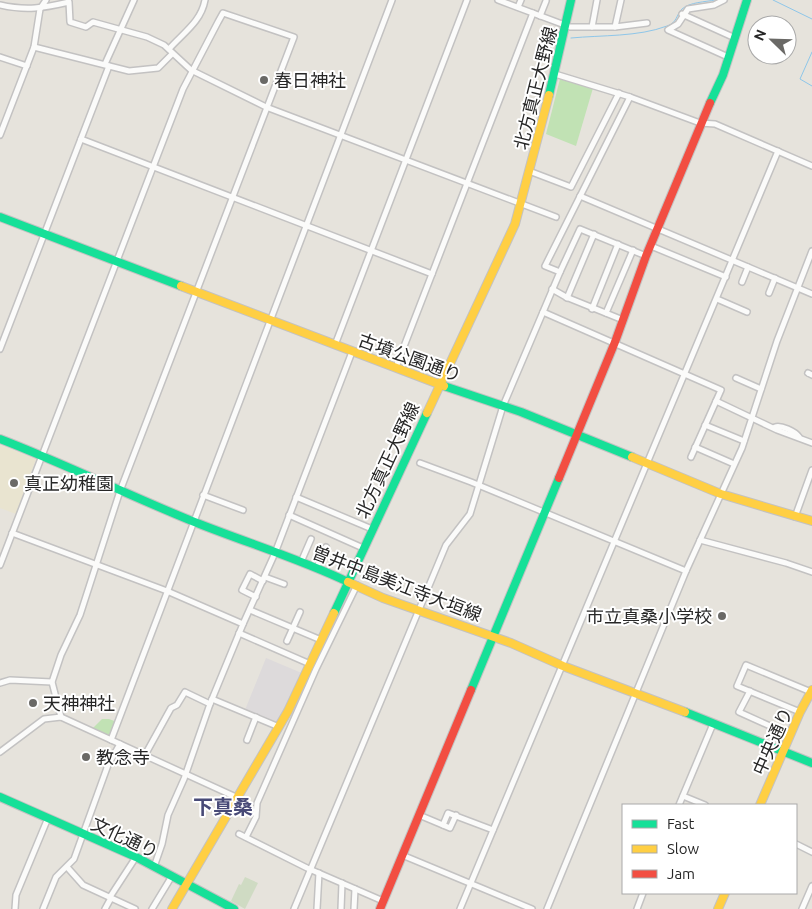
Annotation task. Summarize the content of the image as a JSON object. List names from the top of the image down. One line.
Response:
{"streets":{"street":["北方真正大野線","古墳公園通り","曽井中島美江寺大垣線","中央通り","文化通り"]},"crossings":[["北方真正大野線","古墳公園通り"],["北方真正大野線","曽井中島美江寺大垣線"],["北方真正大野線","文化通り"],["曽井中島美江寺大垣線","中央通り"]],"districts":["下真桑"],"places":["春日神社","真正幼稚園","市立真桑小学校","天神神社","教念寺"],"legend":["Fast","Slow","Jam"],"north":"top left"}
